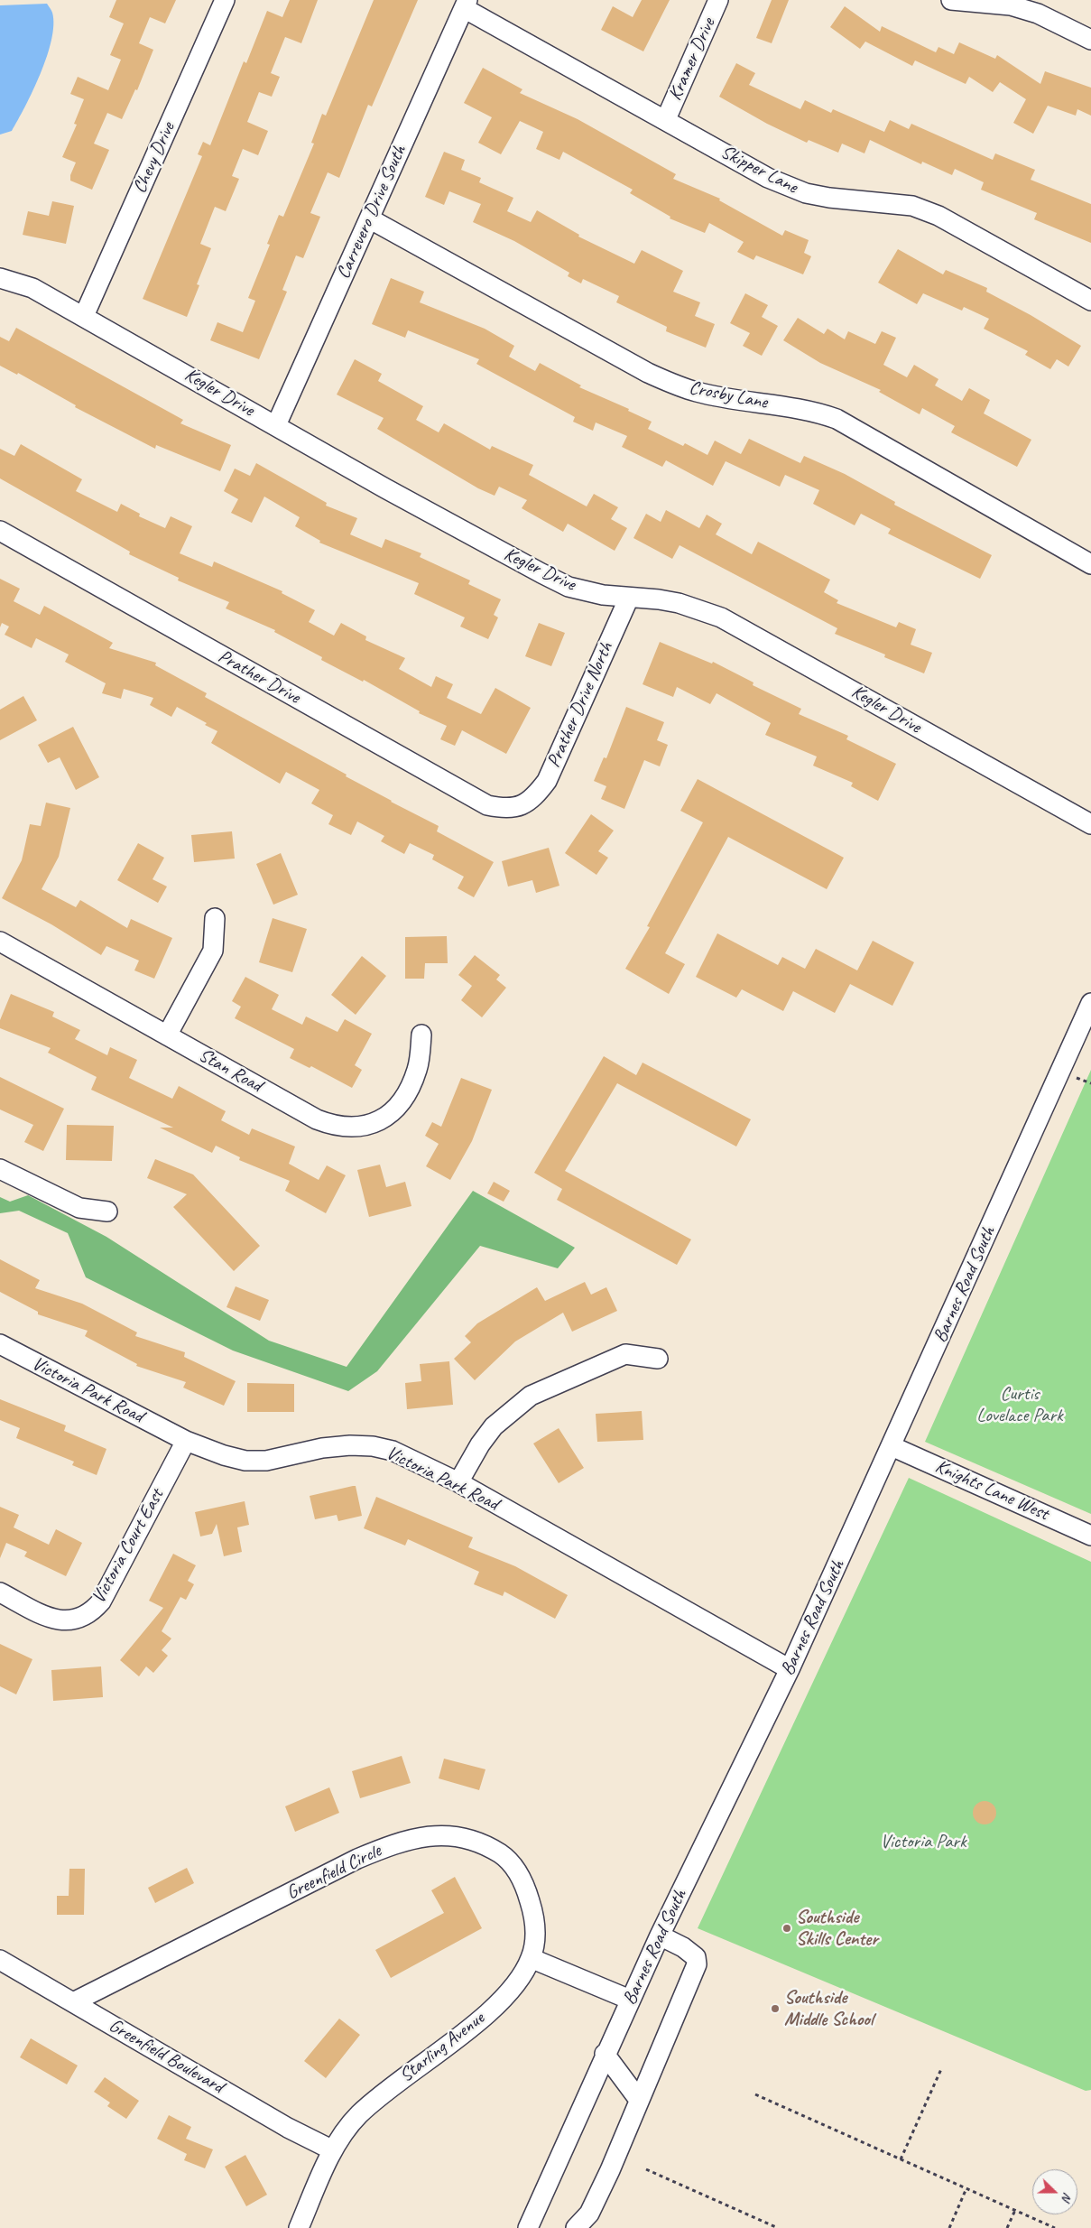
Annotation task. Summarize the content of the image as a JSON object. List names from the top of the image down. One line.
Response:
{"streets":{"street":["Kramer Drive","Chevy Drive","Skipper Lane","Carrevero Drive South","Kegler Drive","Crosby Lane","Prather Drive","Prather Drive North","Stan Road","Barnes Road South","Victoria Park Road","Knights Lane West","Victoria Court East","Greenfield Circle","Starling Avenue","Greenfield Boulevard"]},"crossings":[["Kramer Drive","Skipper Lane"],["Chevy Drive","Kegler Drive"],["Skipper Lane","Carrevero Drive South"],["Carrevero Drive South","Kegler Drive"],["Carrevero Drive South","Crosby Lane"],["Kegler Drive","Prather Drive North"],["Prather Drive","Prather Drive North"],["Barnes Road South","Victoria Park Road"],["Barnes Road South","Knights Lane West"],["Victoria Park Road","Victoria Court East"],["Greenfield Circle","Starling Avenue"],["Greenfield Circle","Greenfield Boulevard"],["Starling Avenue","Greenfield Boulevard"]],"parks":["Curtis Lovelace Park","Victoria Park"],"places":["Southside Skills Center","Southside Middle School"],"north":"right"}
